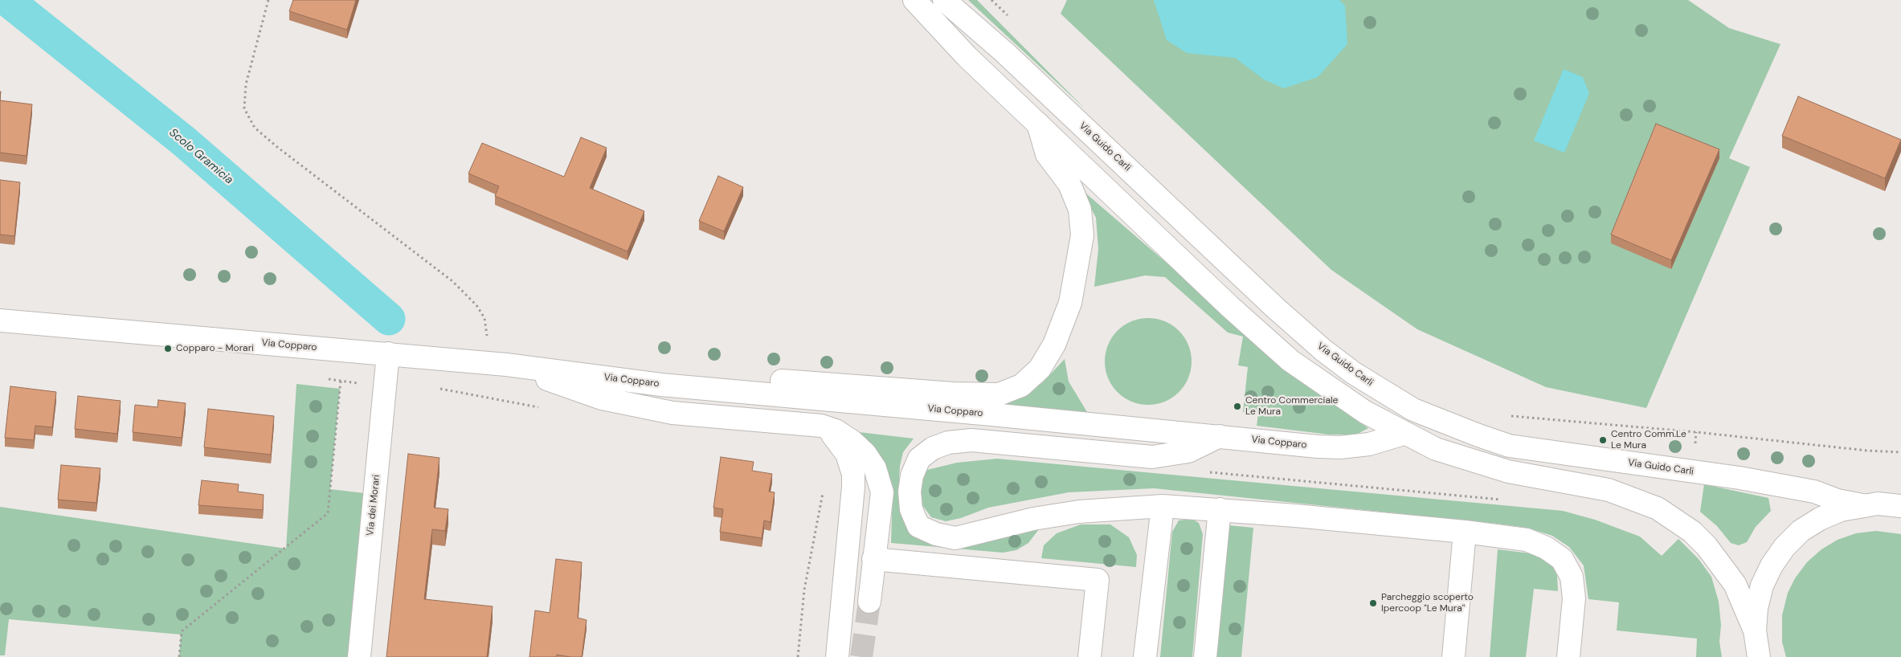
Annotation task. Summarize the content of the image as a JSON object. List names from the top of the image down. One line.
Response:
{"streets":{"street":["Via Guido Carli","Via Copparo","Via dei Morari"]},"crossings":[["Via Copparo","Via dei Morari"]],"water":["Scolo Gramicia"],"places":["Copparo - Morari","Centro Commerciale Le Mura","Centro Comm.Le Le Mura","Parcheggio scoperto Ipercoop \"Le Mura\""]}
